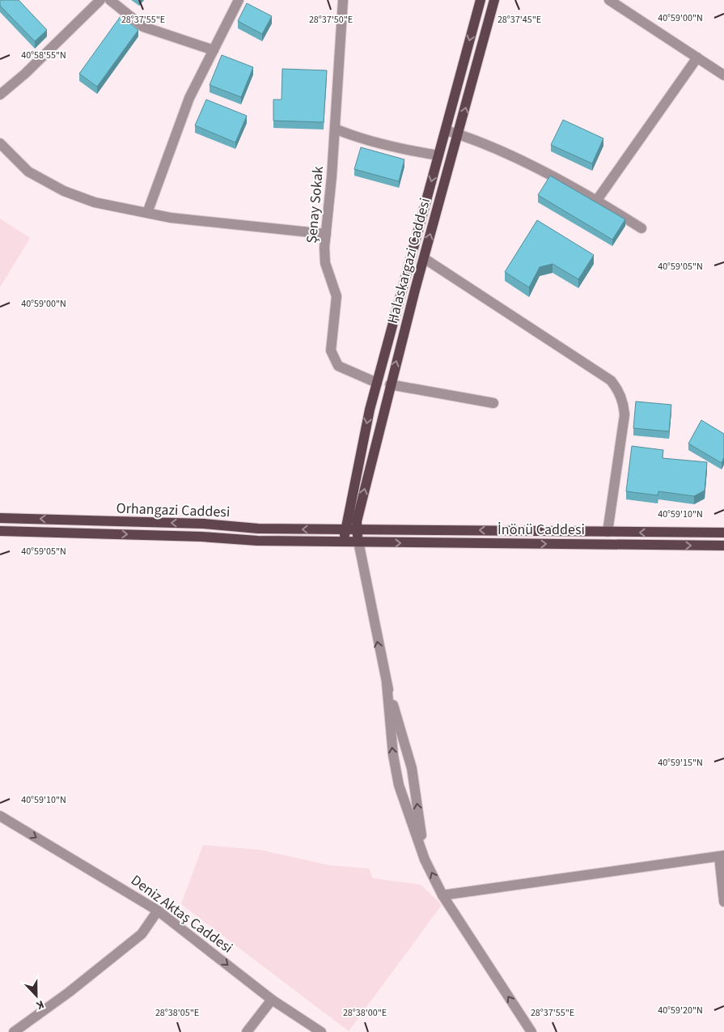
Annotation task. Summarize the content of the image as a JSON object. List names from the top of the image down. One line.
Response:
{"streets":{"main road":["Halaskargazi Caddesi","Orhangazi Caddesi","İnönü Caddesi"],"street":["Şenay Sokak","Deniz Aktaş Caddesi"]},"crossings":[["Halaskargazi Caddesi","Orhangazi Caddesi"],["Halaskargazi Caddesi","İnönü Caddesi"],["Orhangazi Caddesi","İnönü Caddesi"]],"one_way":["İnönü Caddesi","Deniz Aktaş Caddesi"],"north":"bottom","coordinates":["40°59'00\"N","28°37'55\"E","28°37'45\"E","28°37'50\"E","40°58'55\"N","40°59'05\"N","40°59'10\"N","40°59'15\"N","40°59'20\"N","28°38'05\"E","28°38'00\"E"]}
